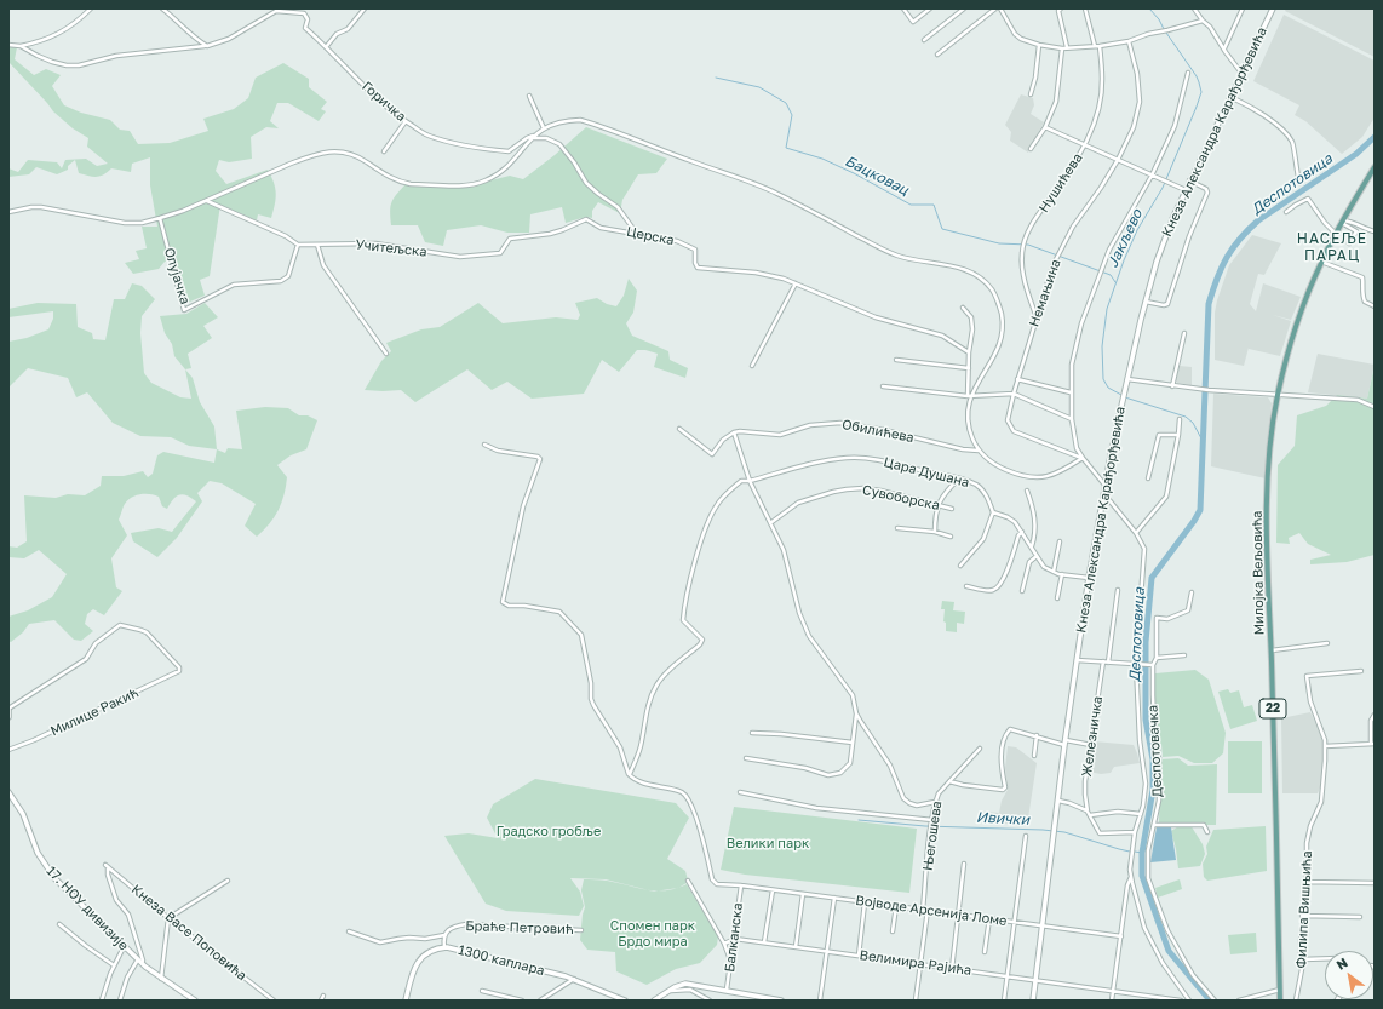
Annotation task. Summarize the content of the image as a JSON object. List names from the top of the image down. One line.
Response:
{"streets":{"main road":["Милојка Вељовића","22"],"street":["Горичка","Кнеза Александра Карађорђевића","Нушићева","Церска","Учитељска","Олујачка","Немањина","Обилићева","Цара Душана","Сувоборска","Милице Ракић","Железничка","Деспотовачка","Његошева","17. НОУ дивизије","Филипа Вишњића","Војводе Арсенија Ломе","Браће Петровић","Кнеза Васе Поповића","Балканска","1300 каплара","Велимира Рајића"]},"crossings":[["Кнеза Александра Карађорђевића","Војводе Арсенија Ломе"],["Кнеза Александра Карађорђевића","Велимира Рајића"],["Нушићева","Немањина"],["Церска","Учитељска"],["Учитељска","Олујачка"],["Цара Душана","Војводе Арсенија Ломе"],["Железничка","Деспотовачка"],["Његошева","Војводе Арсенија Ломе"],["Његошева","Велимира Рајића"],["17. НОУ дивизије","Кнеза Васе Поповића"],["Војводе Арсенија Ломе","Балканска"],["Браће Петровић","1300 каплара"],["Балканска","Велимира Рајића"]],"districts":["НАСЕЉЕ ПАРАЦ"],"water":["Бацковац","Деспотовица","Јакљево","Ивички"],"parks":["Градско гробље","Велики парк","Спомен парк Брдо мира"],"north":"top left"}
